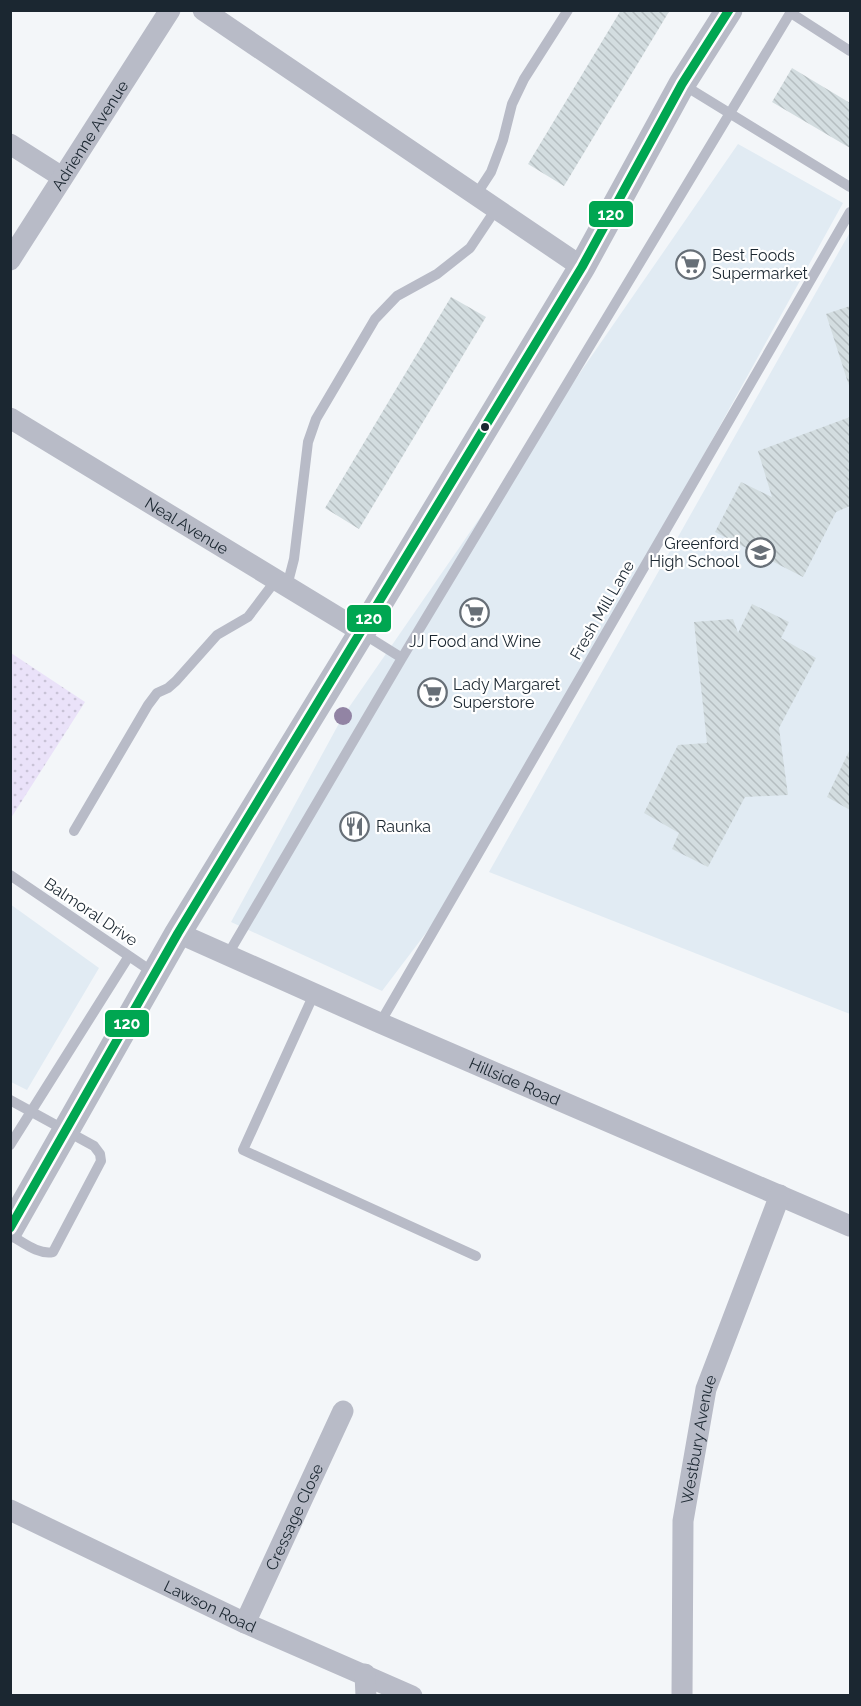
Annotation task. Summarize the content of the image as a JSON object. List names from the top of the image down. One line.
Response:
{"streets":{"street":["Adrienne Avenue","Neal Avenue","Hillside Road","Westbury Avenue","Cressage Close","Lawson Road"],"lane":["Fresh Mill Lane","Balmoral Drive"]},"crossings":[["Fresh Mill Lane","Hillside Road"],["Hillside Road","Westbury Avenue"],["Cressage Close","Lawson Road"]],"places":{"supermarket":["Best Foods Supermarket","JJ Food and Wine","Lady Margaret Superstore"],"school or university":["Greenford High School"],"restaurant":["Raunka"]},"lines":["transit line 120"]}
